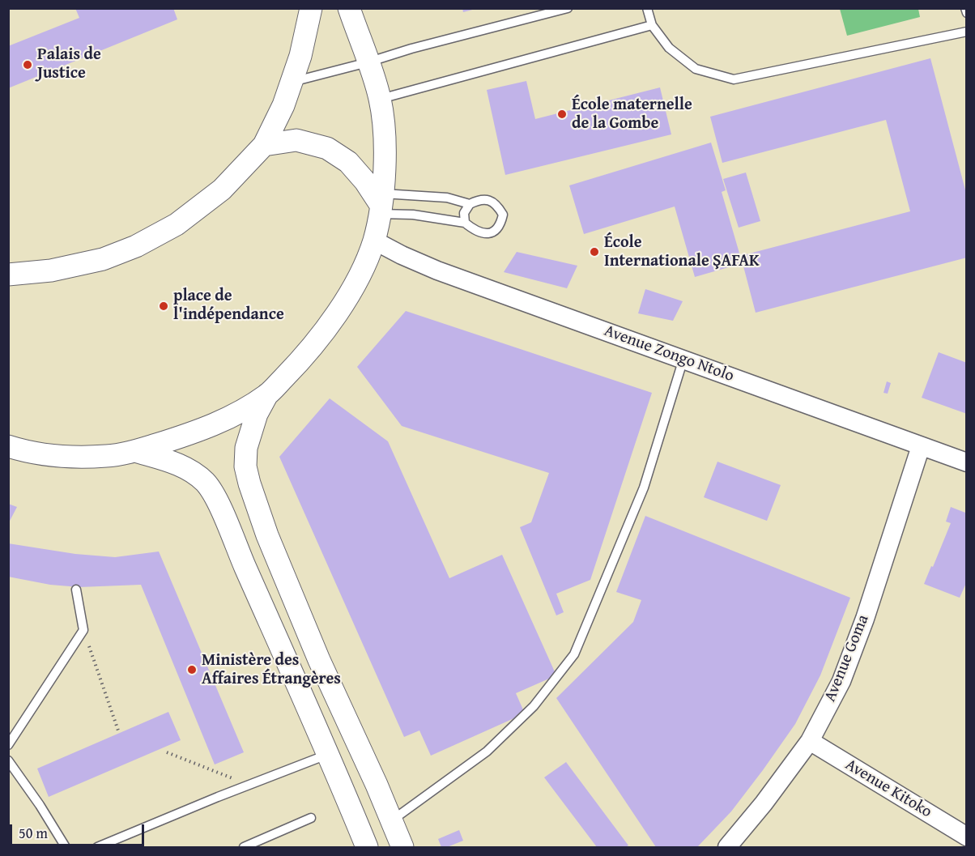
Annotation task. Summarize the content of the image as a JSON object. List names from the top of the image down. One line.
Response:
{"streets":{"street":["Avenue Zongo Ntolo","Avenue Goma","Avenue Kitoko"]},"crossings":[["Avenue Zongo Ntolo","Avenue Goma"],["Avenue Goma","Avenue Kitoko"]],"places":["Palais de Justice","École maternelle de la Gombe","École Internationale ŞAFAK","place de l'indépendance","Ministère des Affaires Étrangères"],"scale_bar":"50 m"}
